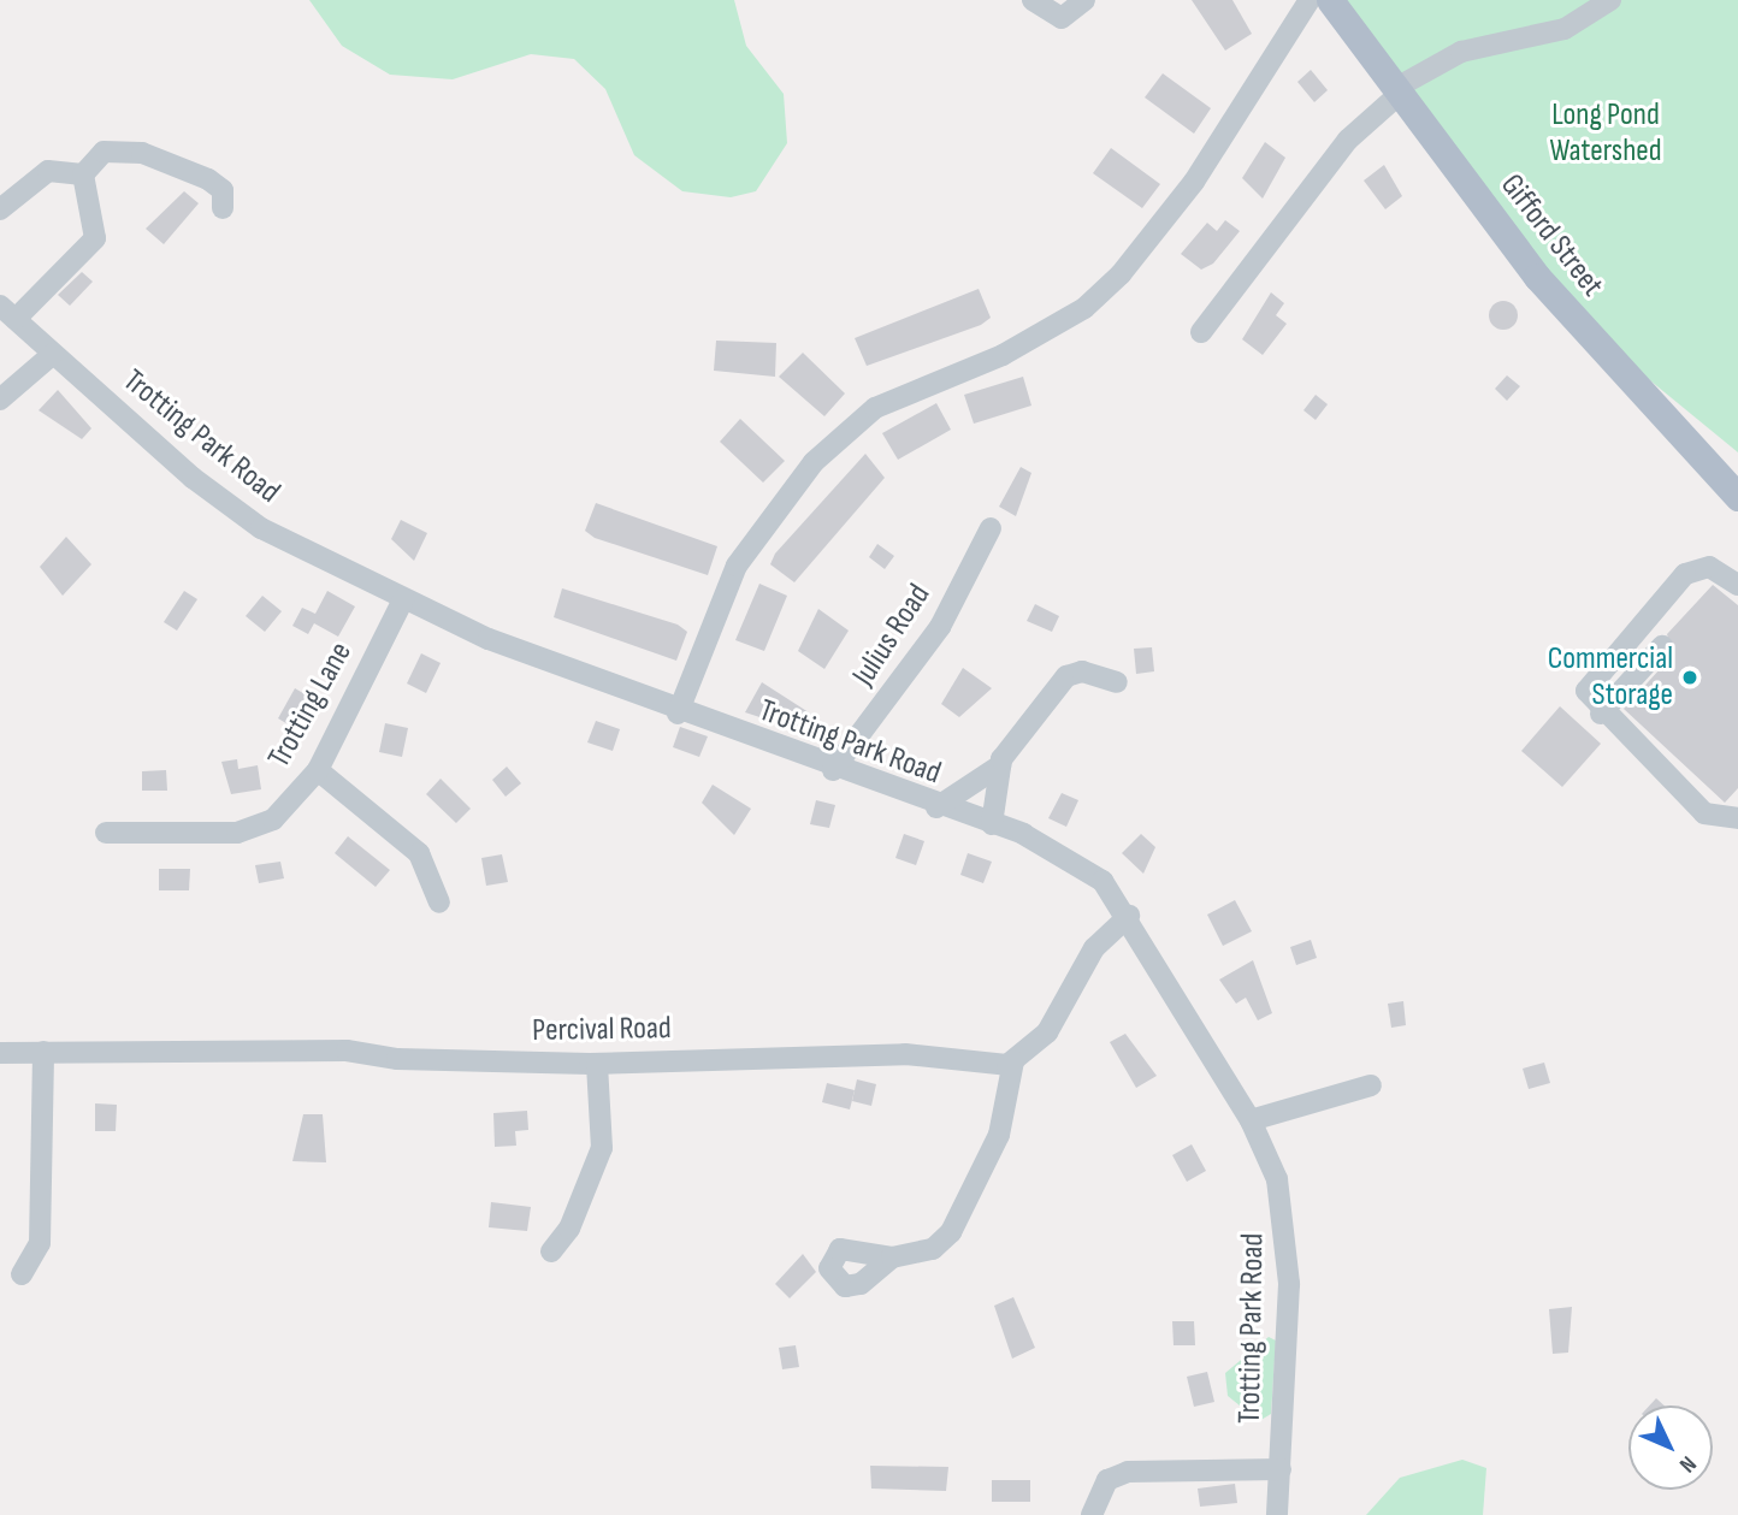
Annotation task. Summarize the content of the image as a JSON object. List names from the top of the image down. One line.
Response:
{"streets":{"main road":["Gifford Street"],"street":["Trotting Park Road","Julius Road","Trotting Lane","Percival Road"]},"crossings":[["Trotting Park Road","Julius Road"],["Trotting Park Road","Trotting Lane"]],"parks":["Long Pond Watershed"],"places":["Commercial Storage"],"north":"bottom right"}
